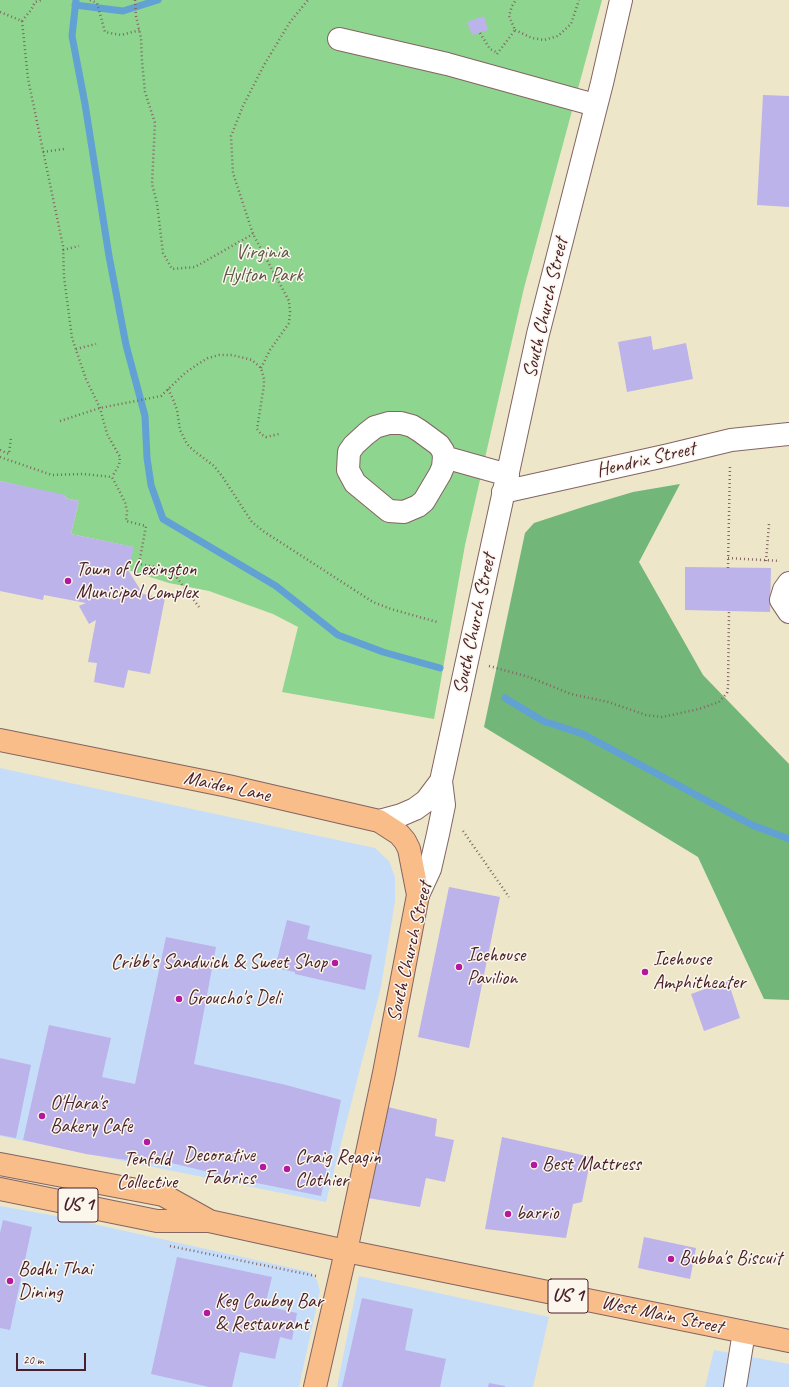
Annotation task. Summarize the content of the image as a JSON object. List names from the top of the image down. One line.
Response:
{"streets":{"main road":["South Church Street","Maiden Lane","US 1","West Main Street"],"street":["Hendrix Street"]},"crossings":[["South Church Street","Hendrix Street"],["South Church Street","Maiden Lane"],["South Church Street","US 1"],["South Church Street","West Main Street"],["US 1","West Main Street"]],"parks":["Virginia Hylton Park"],"places":["Town of Lexington Municipal Complex","Cribb's Sandwich & Sweet Shop","Icehouse Pavilion","Icehouse Amphitheater","Groucho's Deli","O'Hara's Bakery Cafe","Tenfold Collective","Best Mattress","Decorative Fabrics","Craig Reagin Clothier","barrio","Bubba's Biscuit","Bodhi Thai Dining","Keg Cowboy Bar & Restaurant"],"scale_bar":"20 m"}
